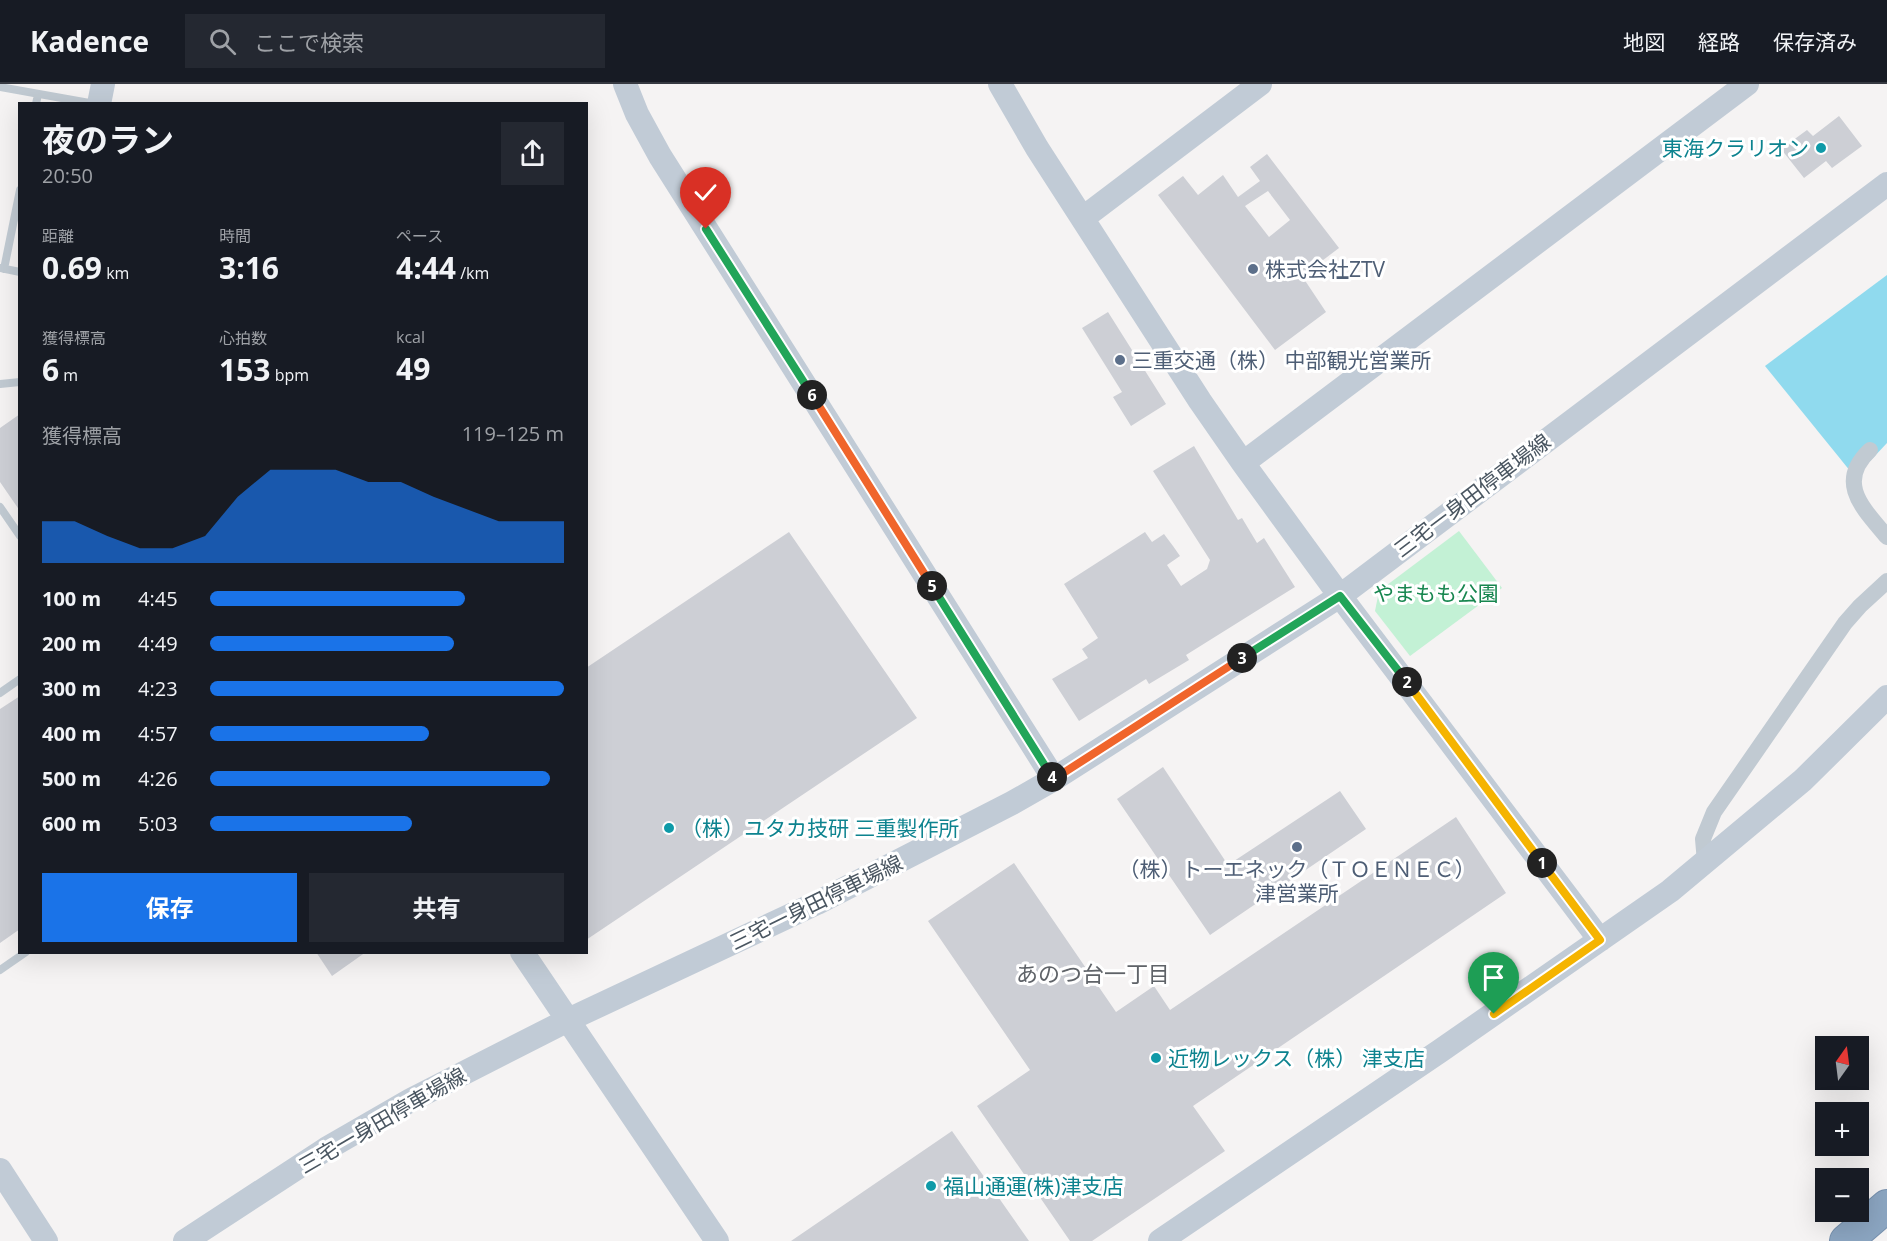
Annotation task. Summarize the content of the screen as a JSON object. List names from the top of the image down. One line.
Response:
{"streets":{"street":["三宅一身田停車場線"]},"districts":["あのつ台一丁目"],"parks":["やまもも公園"],"places":["東海クラリオン","株式会社ZTV","三重交通（株） 中部観光営業所","（株）ユタカ技研 三重製作所","（株）トーエネック（ＴＯＥＮＥＣ） 津営業所","近物レックス（株） 津支店","福山通運(株)津支店"],"north":"top","page":{"header":"Kadence","search":"ここで検索","nav":["地図","経路","保存済み"],"heading":["夜のラン","20:50"],"stats":[["距離","0.69 km"],["時間","3:16"],["ペース","4:44 /km"],["獲得標高","6 m"],["心拍数","153 bpm"],["kcal","49"]],"pins":["6","5","3","2","4","1"],"chart":["獲得標高","119–125 m"],"list":[{"name":"100 m","note":"4:45"},{"name":"200 m","note":"4:49"},{"name":"300 m","note":"4:23"},{"name":"400 m","note":"4:57"},{"name":"500 m","note":"4:26"},{"name":"600 m","note":"5:03"}],"buttons":["保存","共有"],"map_buttons":["+","−"]}}
